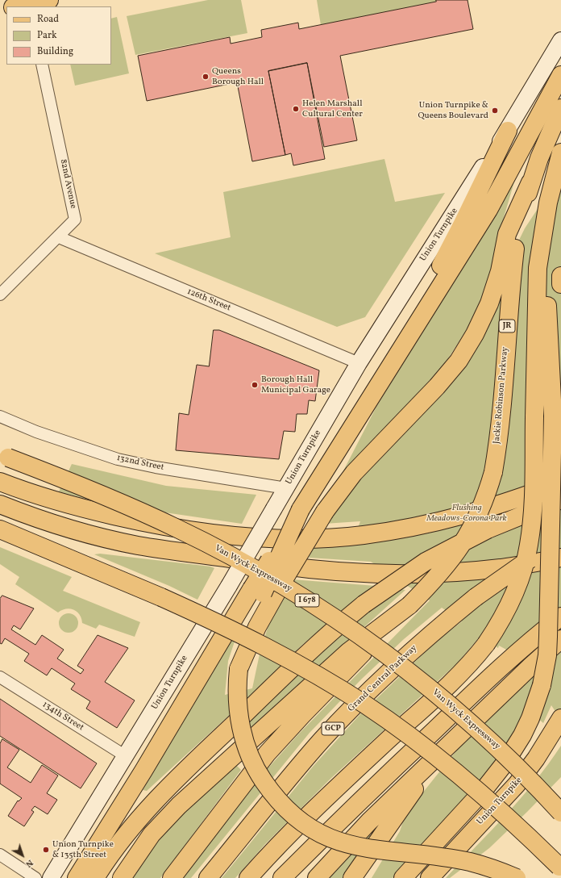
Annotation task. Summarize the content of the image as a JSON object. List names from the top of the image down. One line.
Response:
{"streets":{"main road":["Union Turnpike","JR","Jackie Robinson Parkway","Van Wyck Expressway","I 678","Grand Central Parkway","GCP"],"street":["82nd Avenue","126th Street","132nd Street","134th Street"]},"crossings":[["82nd Avenue","126th Street"],["Union Turnpike","126th Street"],["Union Turnpike","132nd Street"],["Union Turnpike","134th Street"]],"parks":["Flushing Meadows-Corona Park"],"places":["Queens Borough Hall","Helen Marshall Cultural Center","Union Turnpike & Queens Boulevard","Borough Hall Municipal Garage","Union Turnpike & 135th Street"],"legend":["Road","Park","Building"],"north":"bottom right"}
